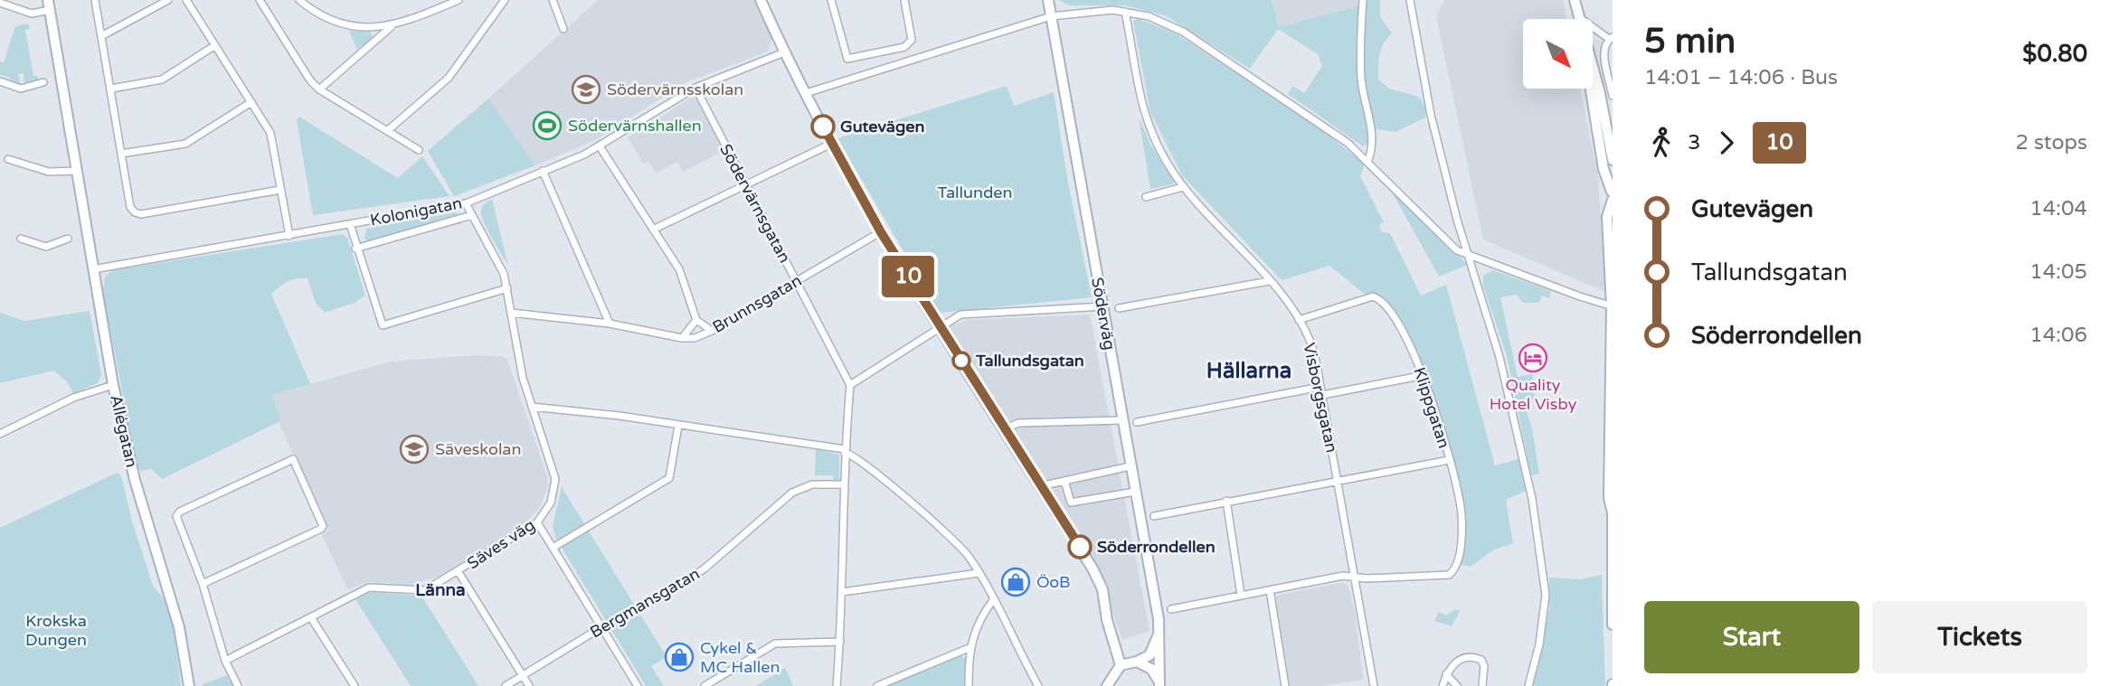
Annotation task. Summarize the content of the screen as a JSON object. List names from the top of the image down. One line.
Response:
{"streets":{"street":["Södervärnsgatan","Kolonigatan","Brunnsgatan","Söderväg","Visborgsgatan","Klippgatan","Allégatan","Säves väg","Bergmansgatan"]},"crossings":[["Södervärnsgatan","Kolonigatan"],["Södervärnsgatan","Brunnsgatan"],["Kolonigatan","Allégatan"],["Kolonigatan","Säves väg"],["Brunnsgatan","Säves väg"],["Visborgsgatan","Klippgatan"]],"districts":["Hällarna","Länna"],"parks":["Tallunden","Krokska Dungen"],"places":{"school or university":["Södervärnsskolan","Säveskolan"],"sports":["Södervärnshallen"],"other":["Gutevägen","Tallundsgatan","Söderrondellen"],"hotel":["Quality Hotel Visby"],"shop":["ÖoB","Cykel & MC Hallen"]},"lines":["bus line 10"],"north":"bottom right","page":{"on_map":"10","heading":["5 min","14:01 – 14:06 · Bus","$0.80"],"legs":["3","10","2 stops"],"list":[{"name":"Gutevägen","value":"14:04"},{"name":"Tallundsgatan","value":"14:05"},{"name":"Söderrondellen","value":"14:06"}],"buttons":["Start","Tickets"]}}
